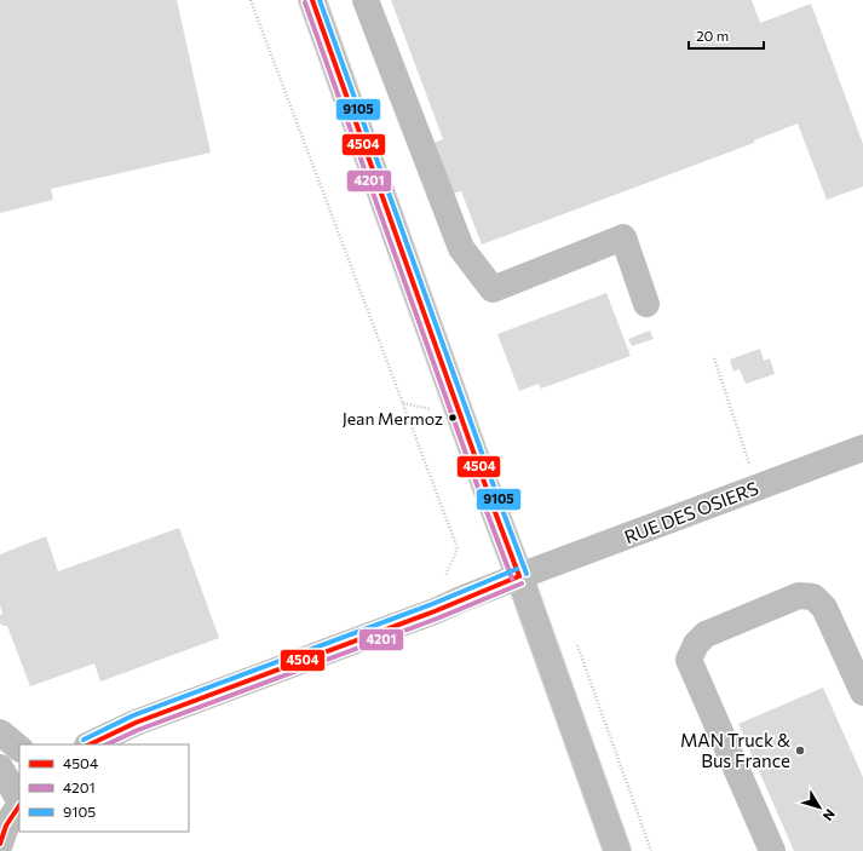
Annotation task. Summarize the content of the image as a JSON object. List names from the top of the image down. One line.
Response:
{"streets":{"street":["RUE DES OSIERS"]},"places":["Jean Mermoz","MAN Truck & Bus France"],"lines":["transit line 4504","transit line 9105","transit line 4201"],"legend":["4504","4201","9105"],"scale_bar":"20 m","north":"bottom right"}
